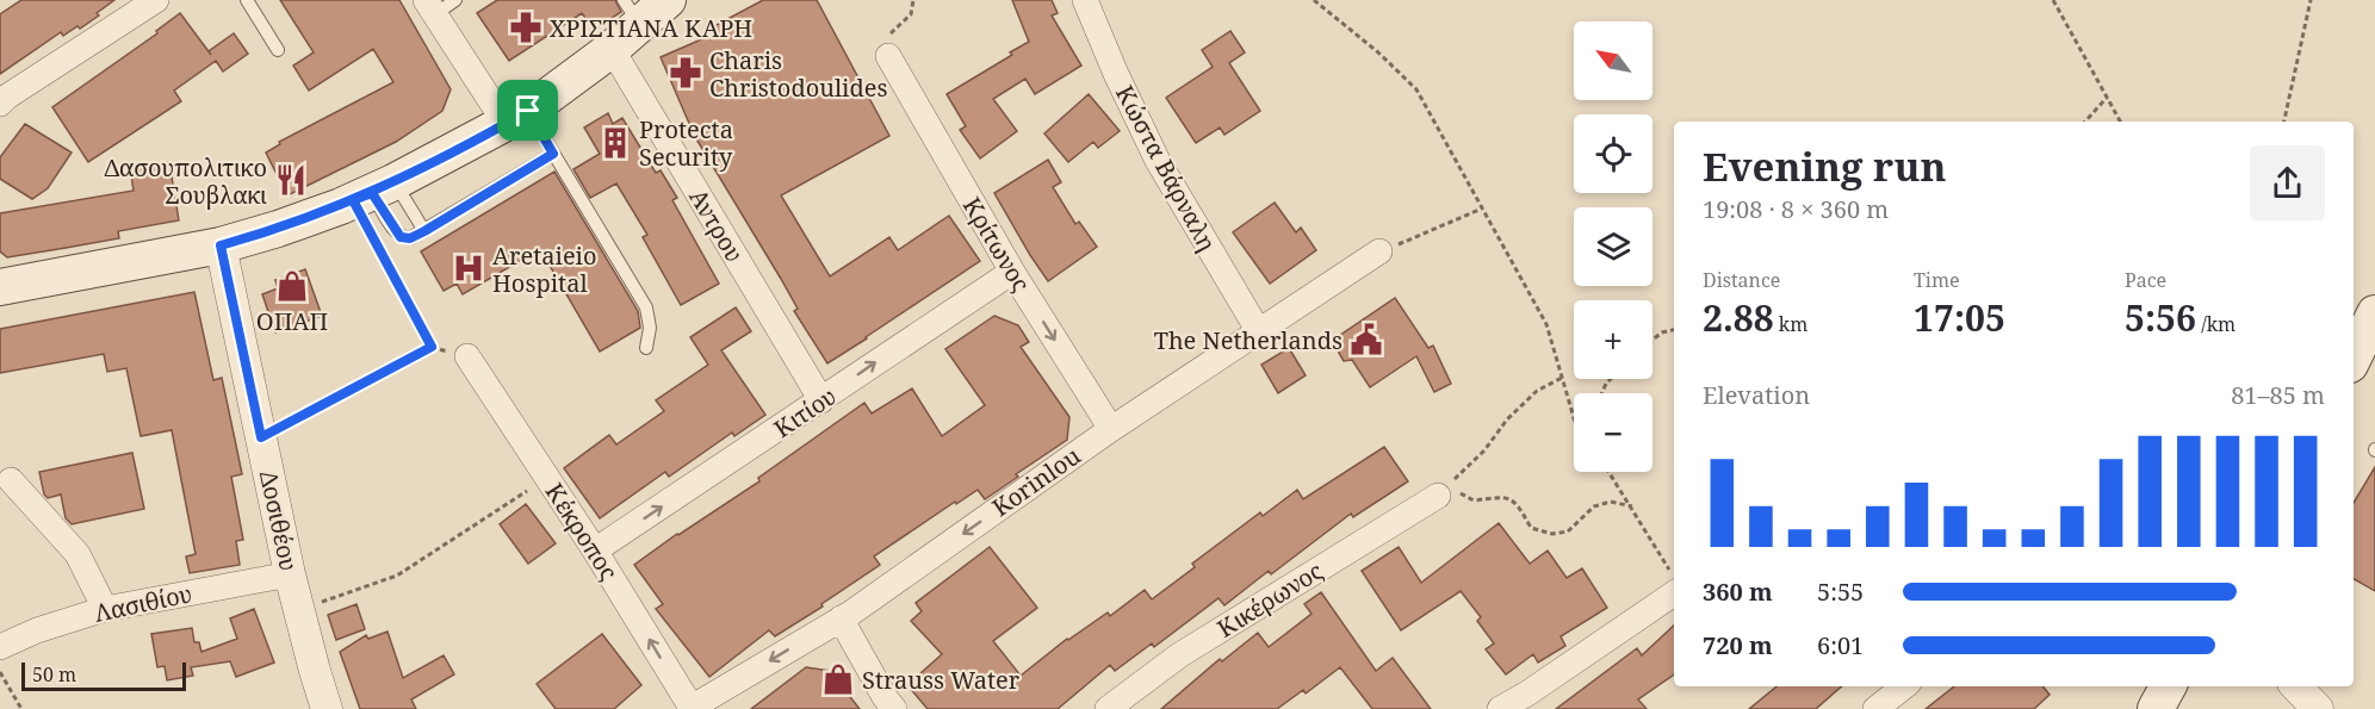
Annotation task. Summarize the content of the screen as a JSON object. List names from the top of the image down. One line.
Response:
{"streets":{"street":["Κώστα Βάρναλη","Αντρου","Κρίτωνος","Κιτίου","Korinlou","Δοσιθέου","Κέκροπος","Κικέρωνος","Λασιθίου"]},"crossings":[["Κώστα Βάρναλη","Korinlou"],["Αντρου","Κιτίου"],["Κρίτωνος","Κιτίου"],["Κρίτωνος","Korinlou"],["Κιτίου","Κέκροπος"],["Korinlou","Κέκροπος"],["Δοσιθέου","Λασιθίου"]],"one_way":["Κρίτωνος","Κιτίου","Korinlou","Κέκροπος"],"places":{"pharmacy":["ΧΡΙΣΤΙΑΝΑ ΚΑΡΗ","Charis Christodoulides"],"building":["Protecta Security"],"restaurant":["Δασουπολιτικο Σουβλακι"],"hospital":["Aretaieio Hospital"],"shop":["ΟΠΑΠ","Strauss Water"],"public building":["The Netherlands"]},"scale_bar":"50 m","north":"top left","page":{"map_buttons":["+","−"],"heading":["Evening run","19:08 · 8 × 360 m"],"stats":[["Distance","2.88 km"],["Time","17:05"],["Pace","5:56 /km"]],"chart":["Elevation","81–85 m"],"list":[{"name":"360 m","note":"5:55"},{"name":"720 m","note":"6:01"}],"scale":"50 m"}}
